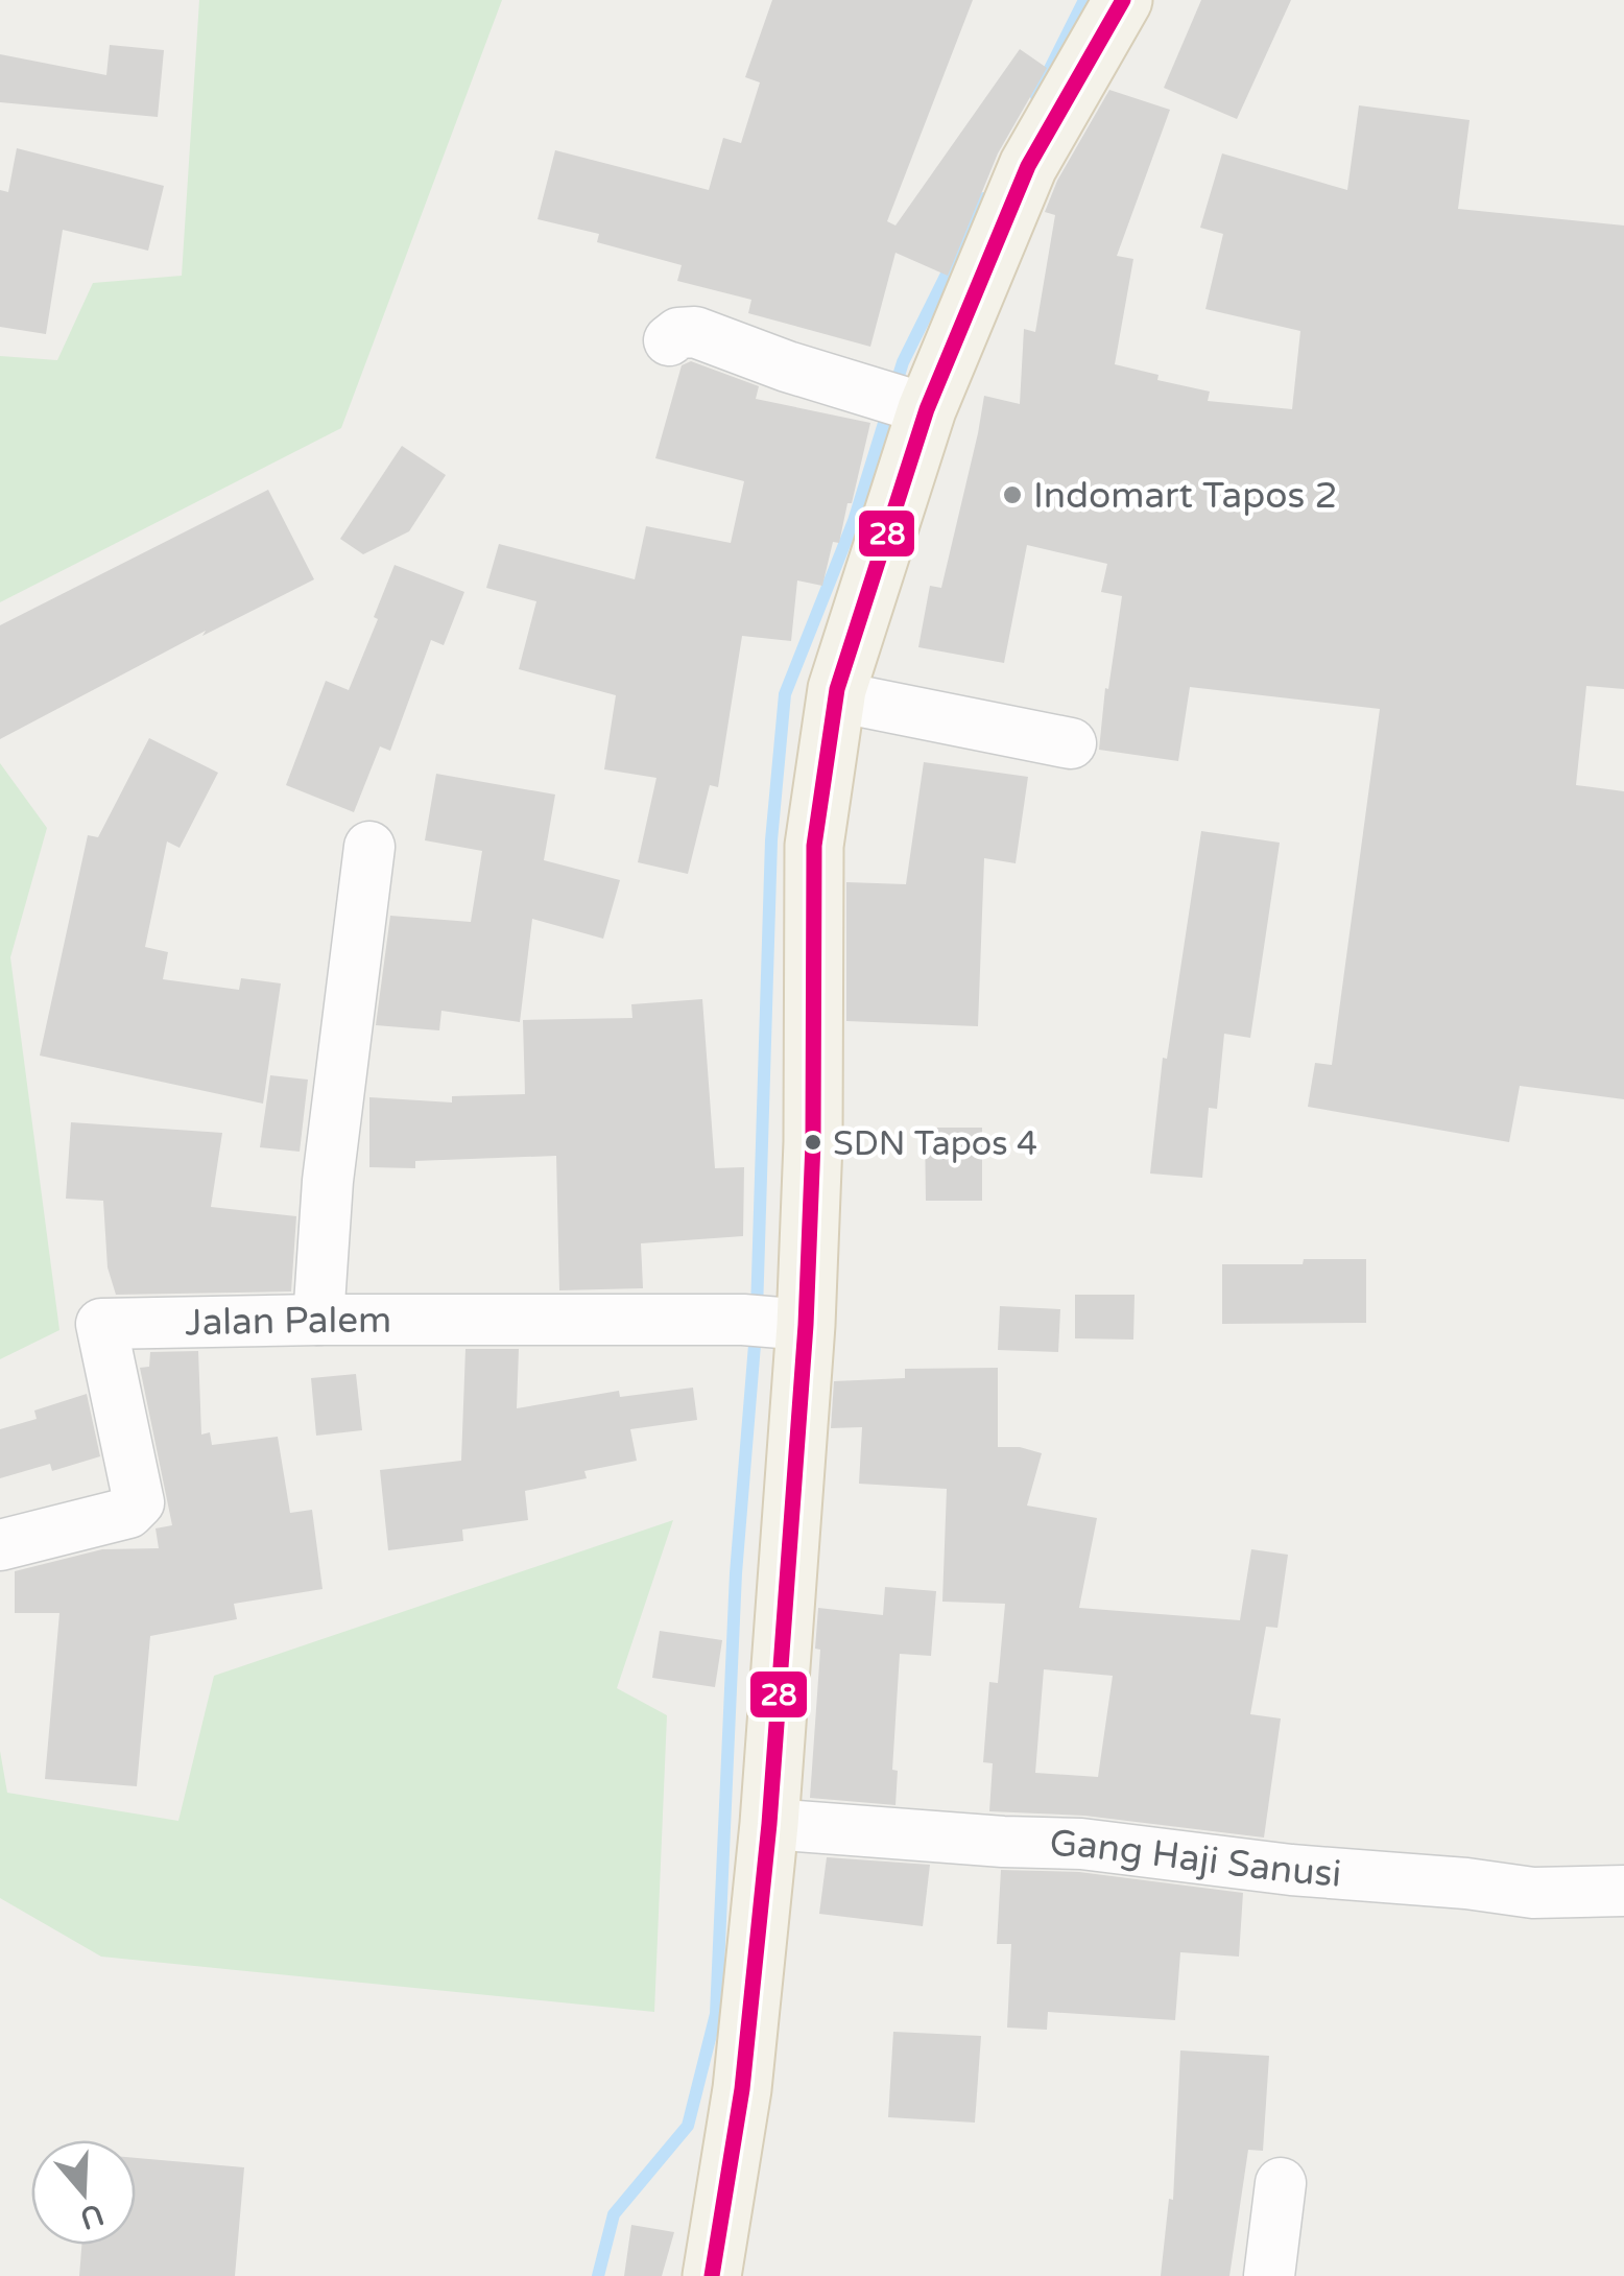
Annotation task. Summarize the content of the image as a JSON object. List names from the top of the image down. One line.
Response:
{"streets":{"street":["Jalan Palem","Gang Haji Sanusi"]},"places":["Indomart Tapos 2","SDN Tapos 4"],"lines":["transit line 28"],"north":"bottom"}
